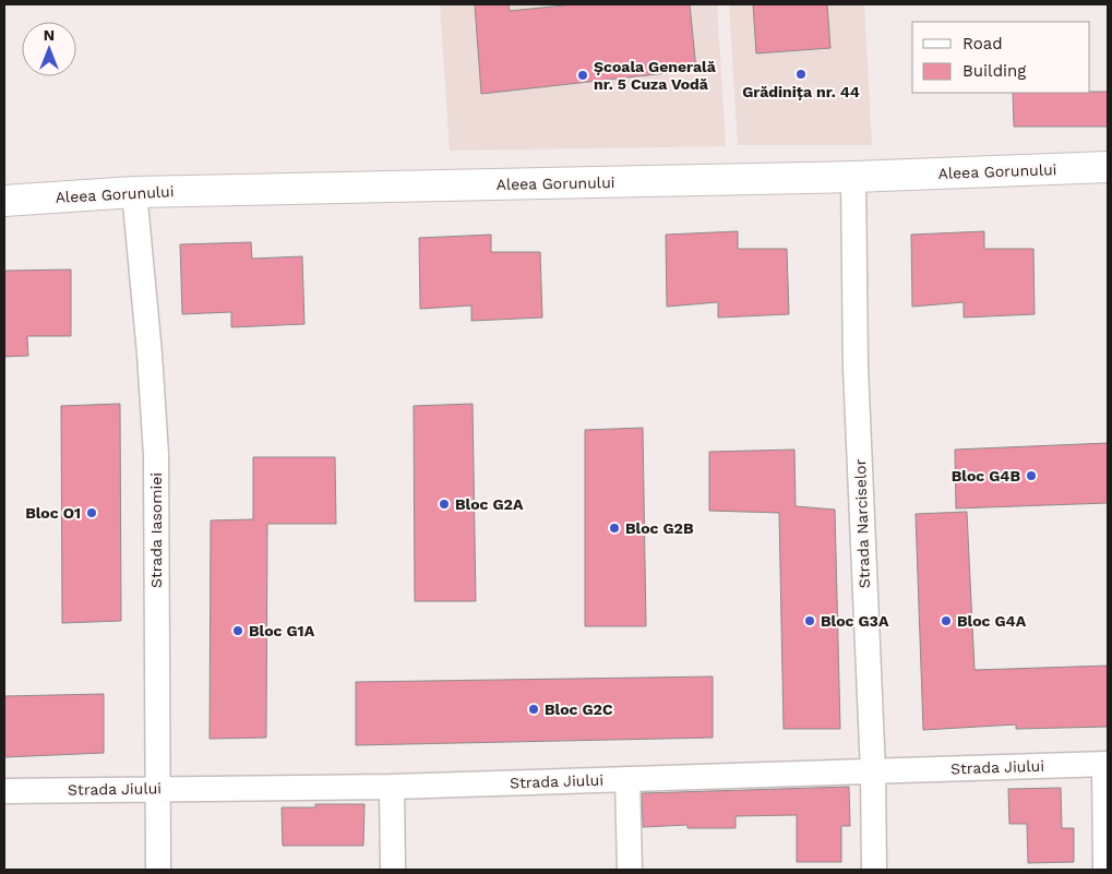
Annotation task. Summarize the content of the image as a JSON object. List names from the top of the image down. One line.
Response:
{"streets":{"street":["Aleea Gorunului","Strada Narciselor","Strada Iasomiei","Strada Jiului"]},"crossings":[["Aleea Gorunului","Strada Narciselor"],["Aleea Gorunului","Strada Iasomiei"],["Strada Narciselor","Strada Jiului"],["Strada Iasomiei","Strada Jiului"]],"places":["Grădinița nr. 44","Școala Generală nr. 5 Cuza Vodă","Bloc G4B","Bloc G2A","Bloc O1","Bloc G2B","Bloc G3A","Bloc G4A","Bloc G1A","Bloc G2C"],"legend":["Road","Building"],"north":"top"}
